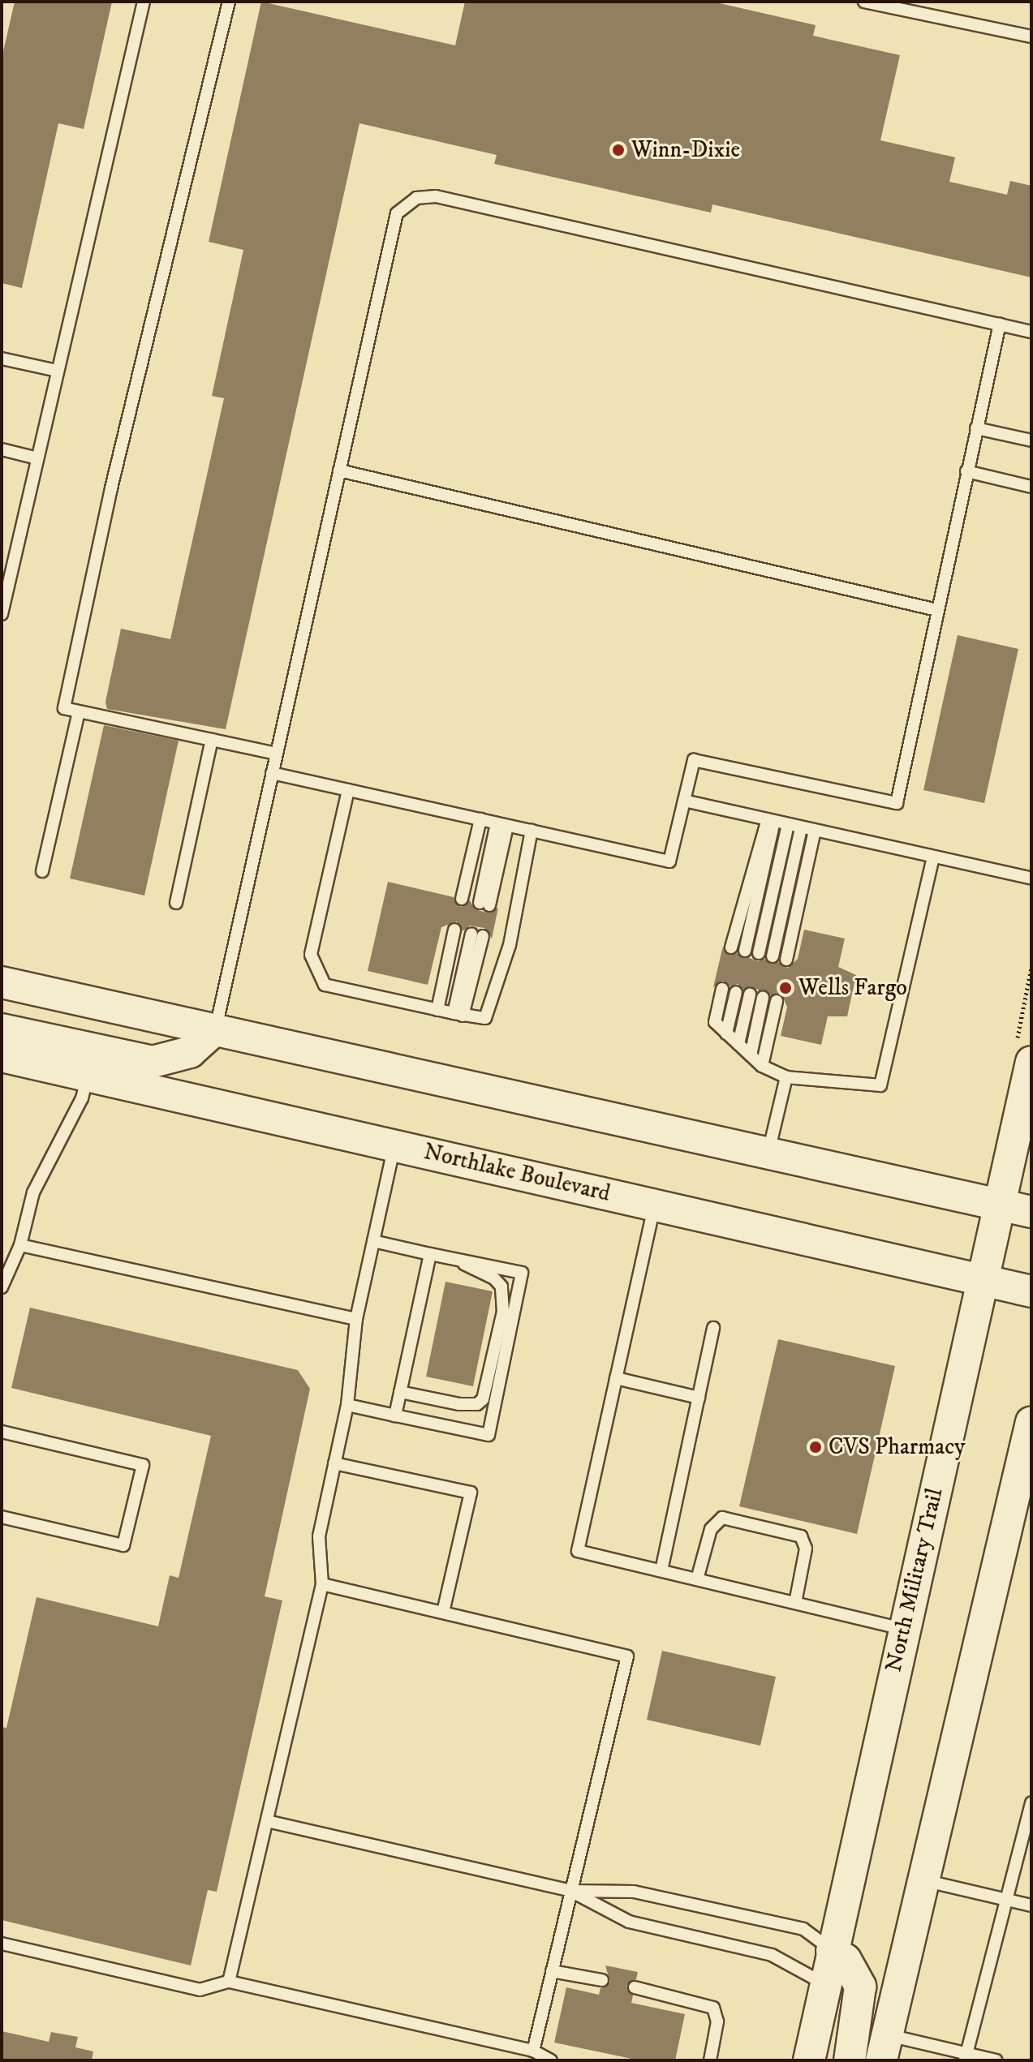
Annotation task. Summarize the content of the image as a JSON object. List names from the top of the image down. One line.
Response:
{"streets":{"main road":["Northlake Boulevard","North Military Trail"]},"crossings":[["Northlake Boulevard","North Military Trail"]],"places":["Winn-Dixie","Wells Fargo","CVS Pharmacy"]}
